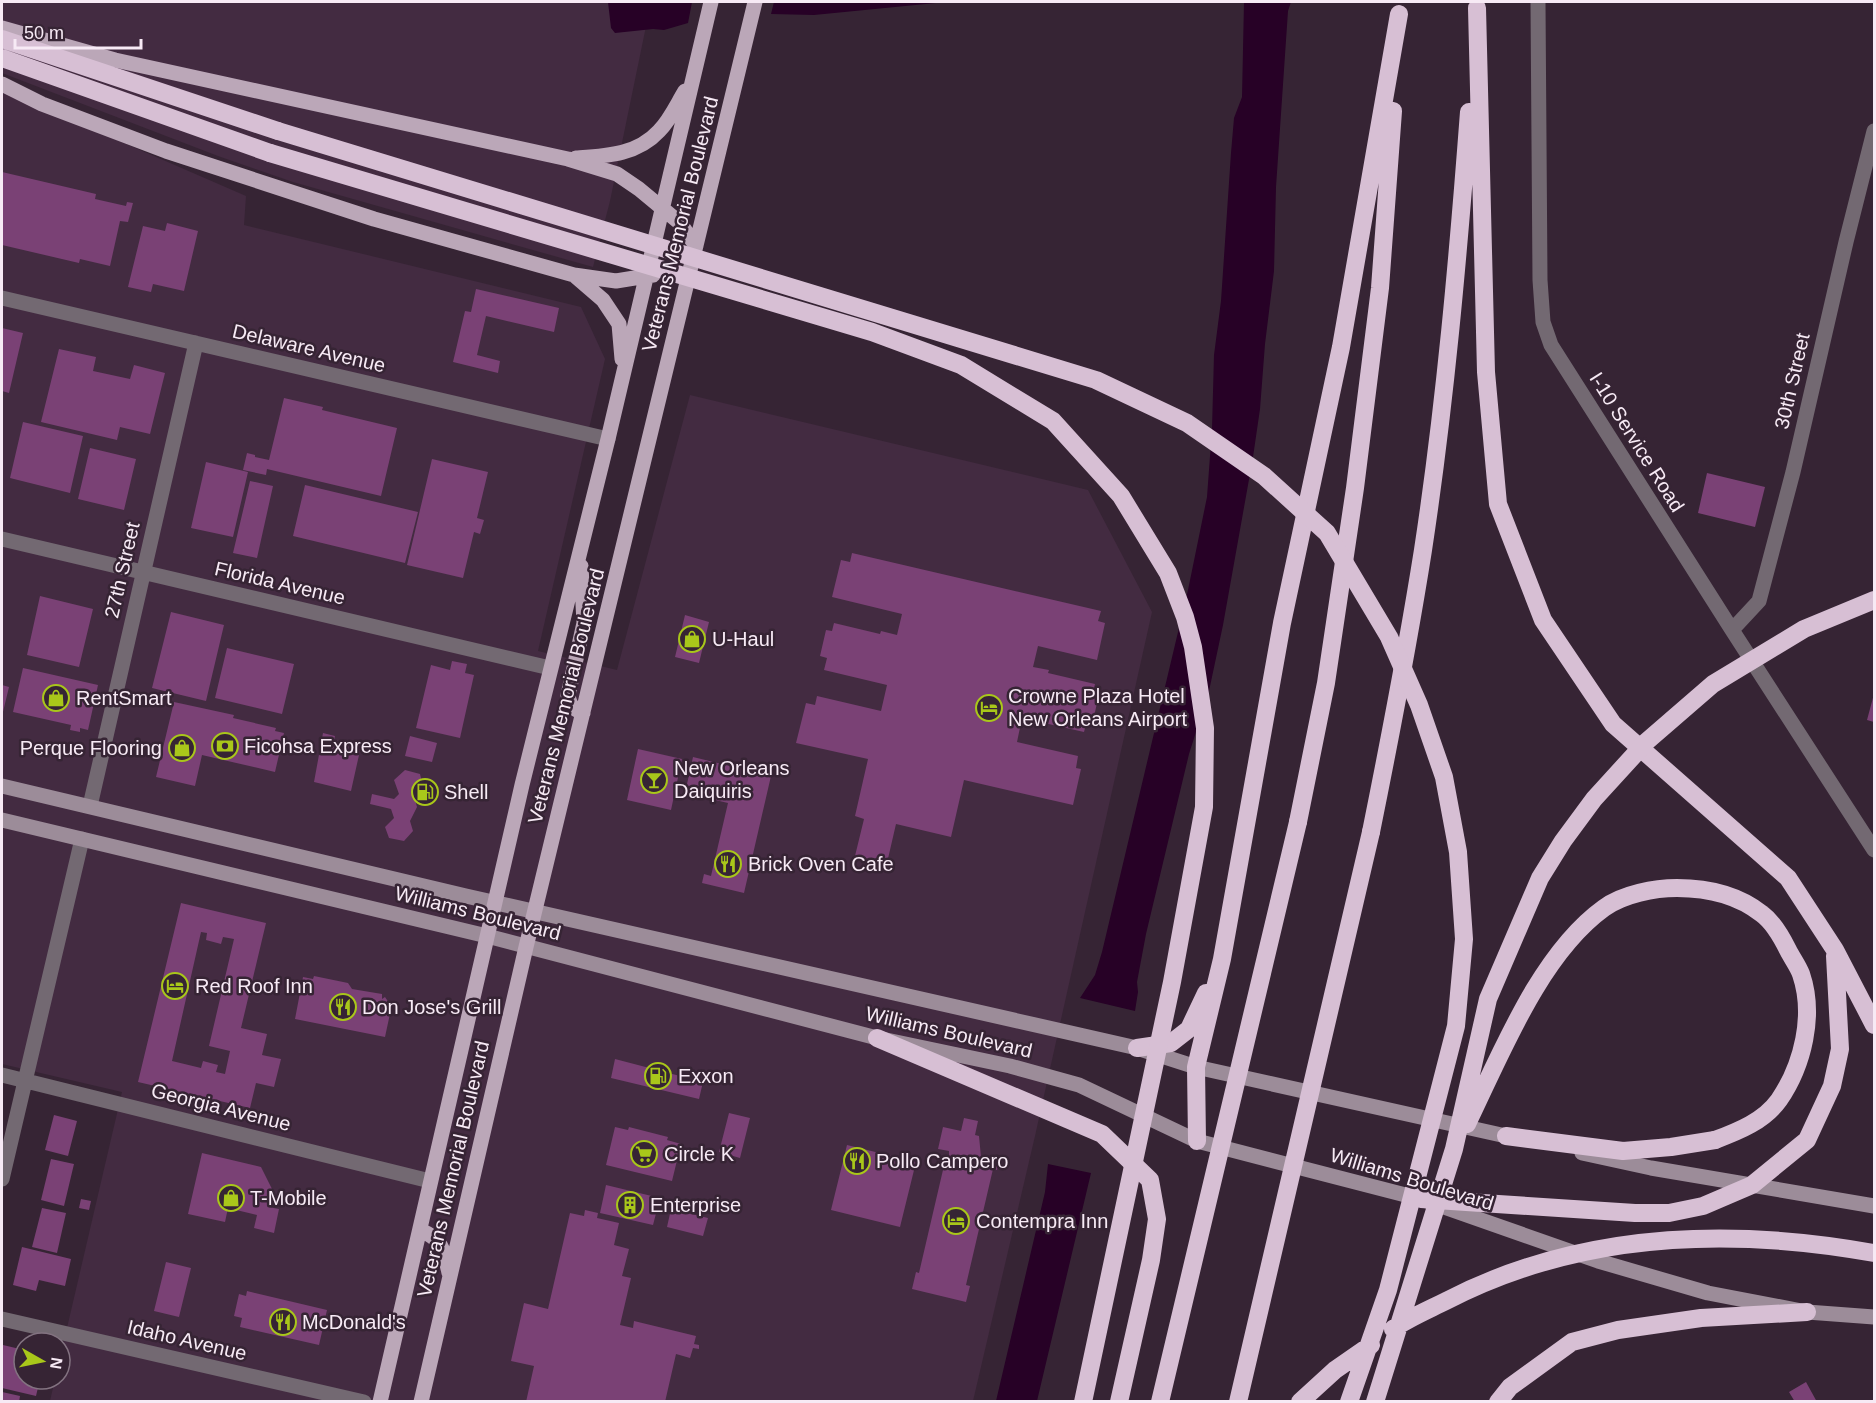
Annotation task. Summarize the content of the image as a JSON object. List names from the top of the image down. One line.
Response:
{"streets":{"main road":["Veterans Memorial Boulevard","Williams Boulevard"],"street":["Delaware Avenue","30th Street","I-10 Service Road","27th Street","Florida Avenue","Georgia Avenue","Idaho Avenue"]},"crossings":[["Veterans Memorial Boulevard","Delaware Avenue"],["Veterans Memorial Boulevard","Florida Avenue"],["Veterans Memorial Boulevard","Williams Boulevard"],["Veterans Memorial Boulevard","Georgia Avenue"],["Delaware Avenue","27th Street"],["30th Street","I-10 Service Road"],["27th Street","Florida Avenue"],["27th Street","Williams Boulevard"]],"places":{"shop":["U-Haul","RentSmart","Perque Flooring","T-Mobile"],"hotel":["Crowne Plaza Hotel New Orleans Airport","Red Roof Inn","Contempra Inn"],"bank":["Ficohsa Express"],"bar":["New Orleans Daiquiris"],"fuel station":["Shell","Exxon"],"restaurant":["Brick Oven Cafe","Don Jose's Grill","Pollo Campero","McDonald's"],"supermarket":["Circle K"],"building":["Enterprise"]},"scale_bar":"50 m","north":"right"}
